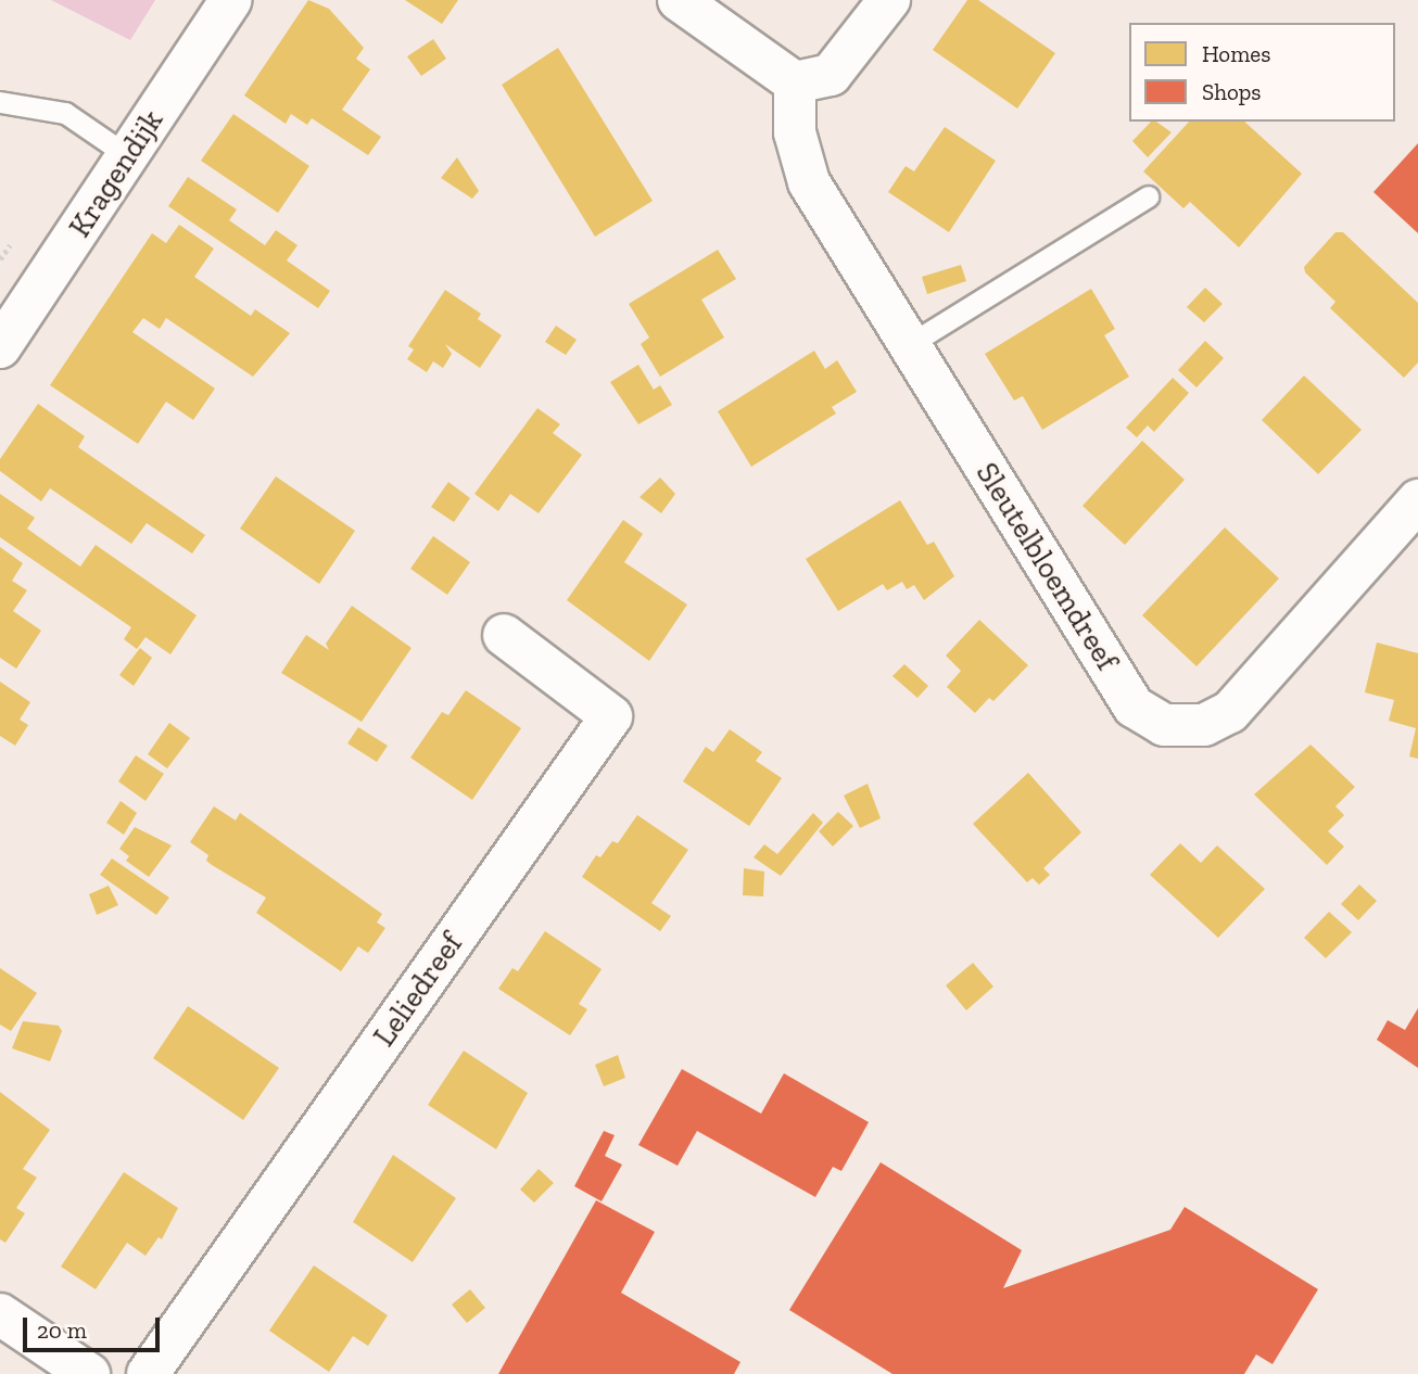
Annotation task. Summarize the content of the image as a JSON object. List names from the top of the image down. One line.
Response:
{"streets":{"street":["Kragendijk","Sleutelbloemdreef","Leliedreef"]},"legend":["Homes","Shops"],"scale_bar":"20 m"}
